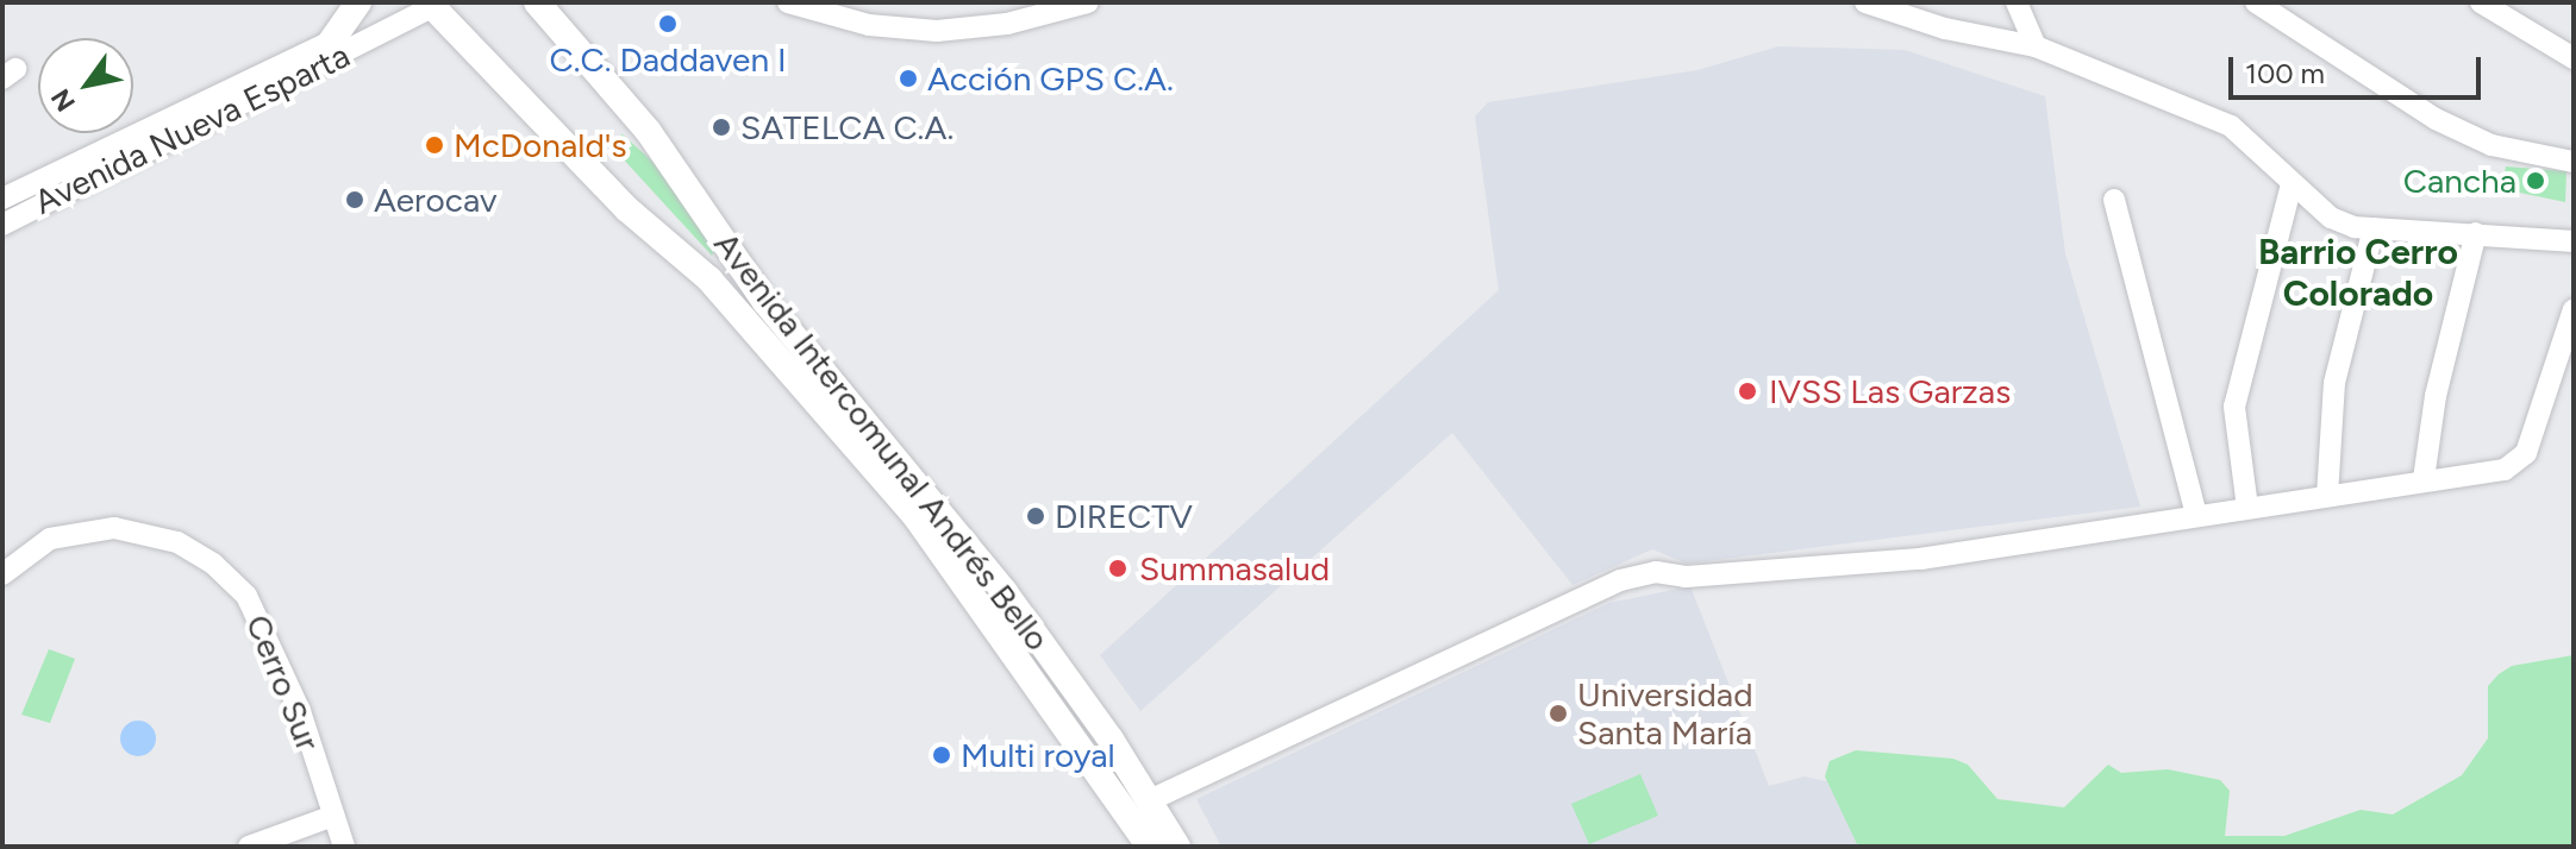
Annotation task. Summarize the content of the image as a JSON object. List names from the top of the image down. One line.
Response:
{"streets":{"main road":["Avenida Intercomunal Andrés Bello"],"street":["Avenida Nueva Esparta","Cerro Sur"]},"crossings":[["Avenida Nueva Esparta","Avenida Intercomunal Andrés Bello"]],"districts":["Barrio Cerro Colorado"],"places":["C.C. Daddaven I","Acción GPS C.A.","SATELCA C.A.","McDonald's","Cancha","Aerocav","IVSS Las Garzas","DIRECTV","Summasalud","Universidad Santa María","Multi royal"],"scale_bar":"100 m","north":"bottom left"}
